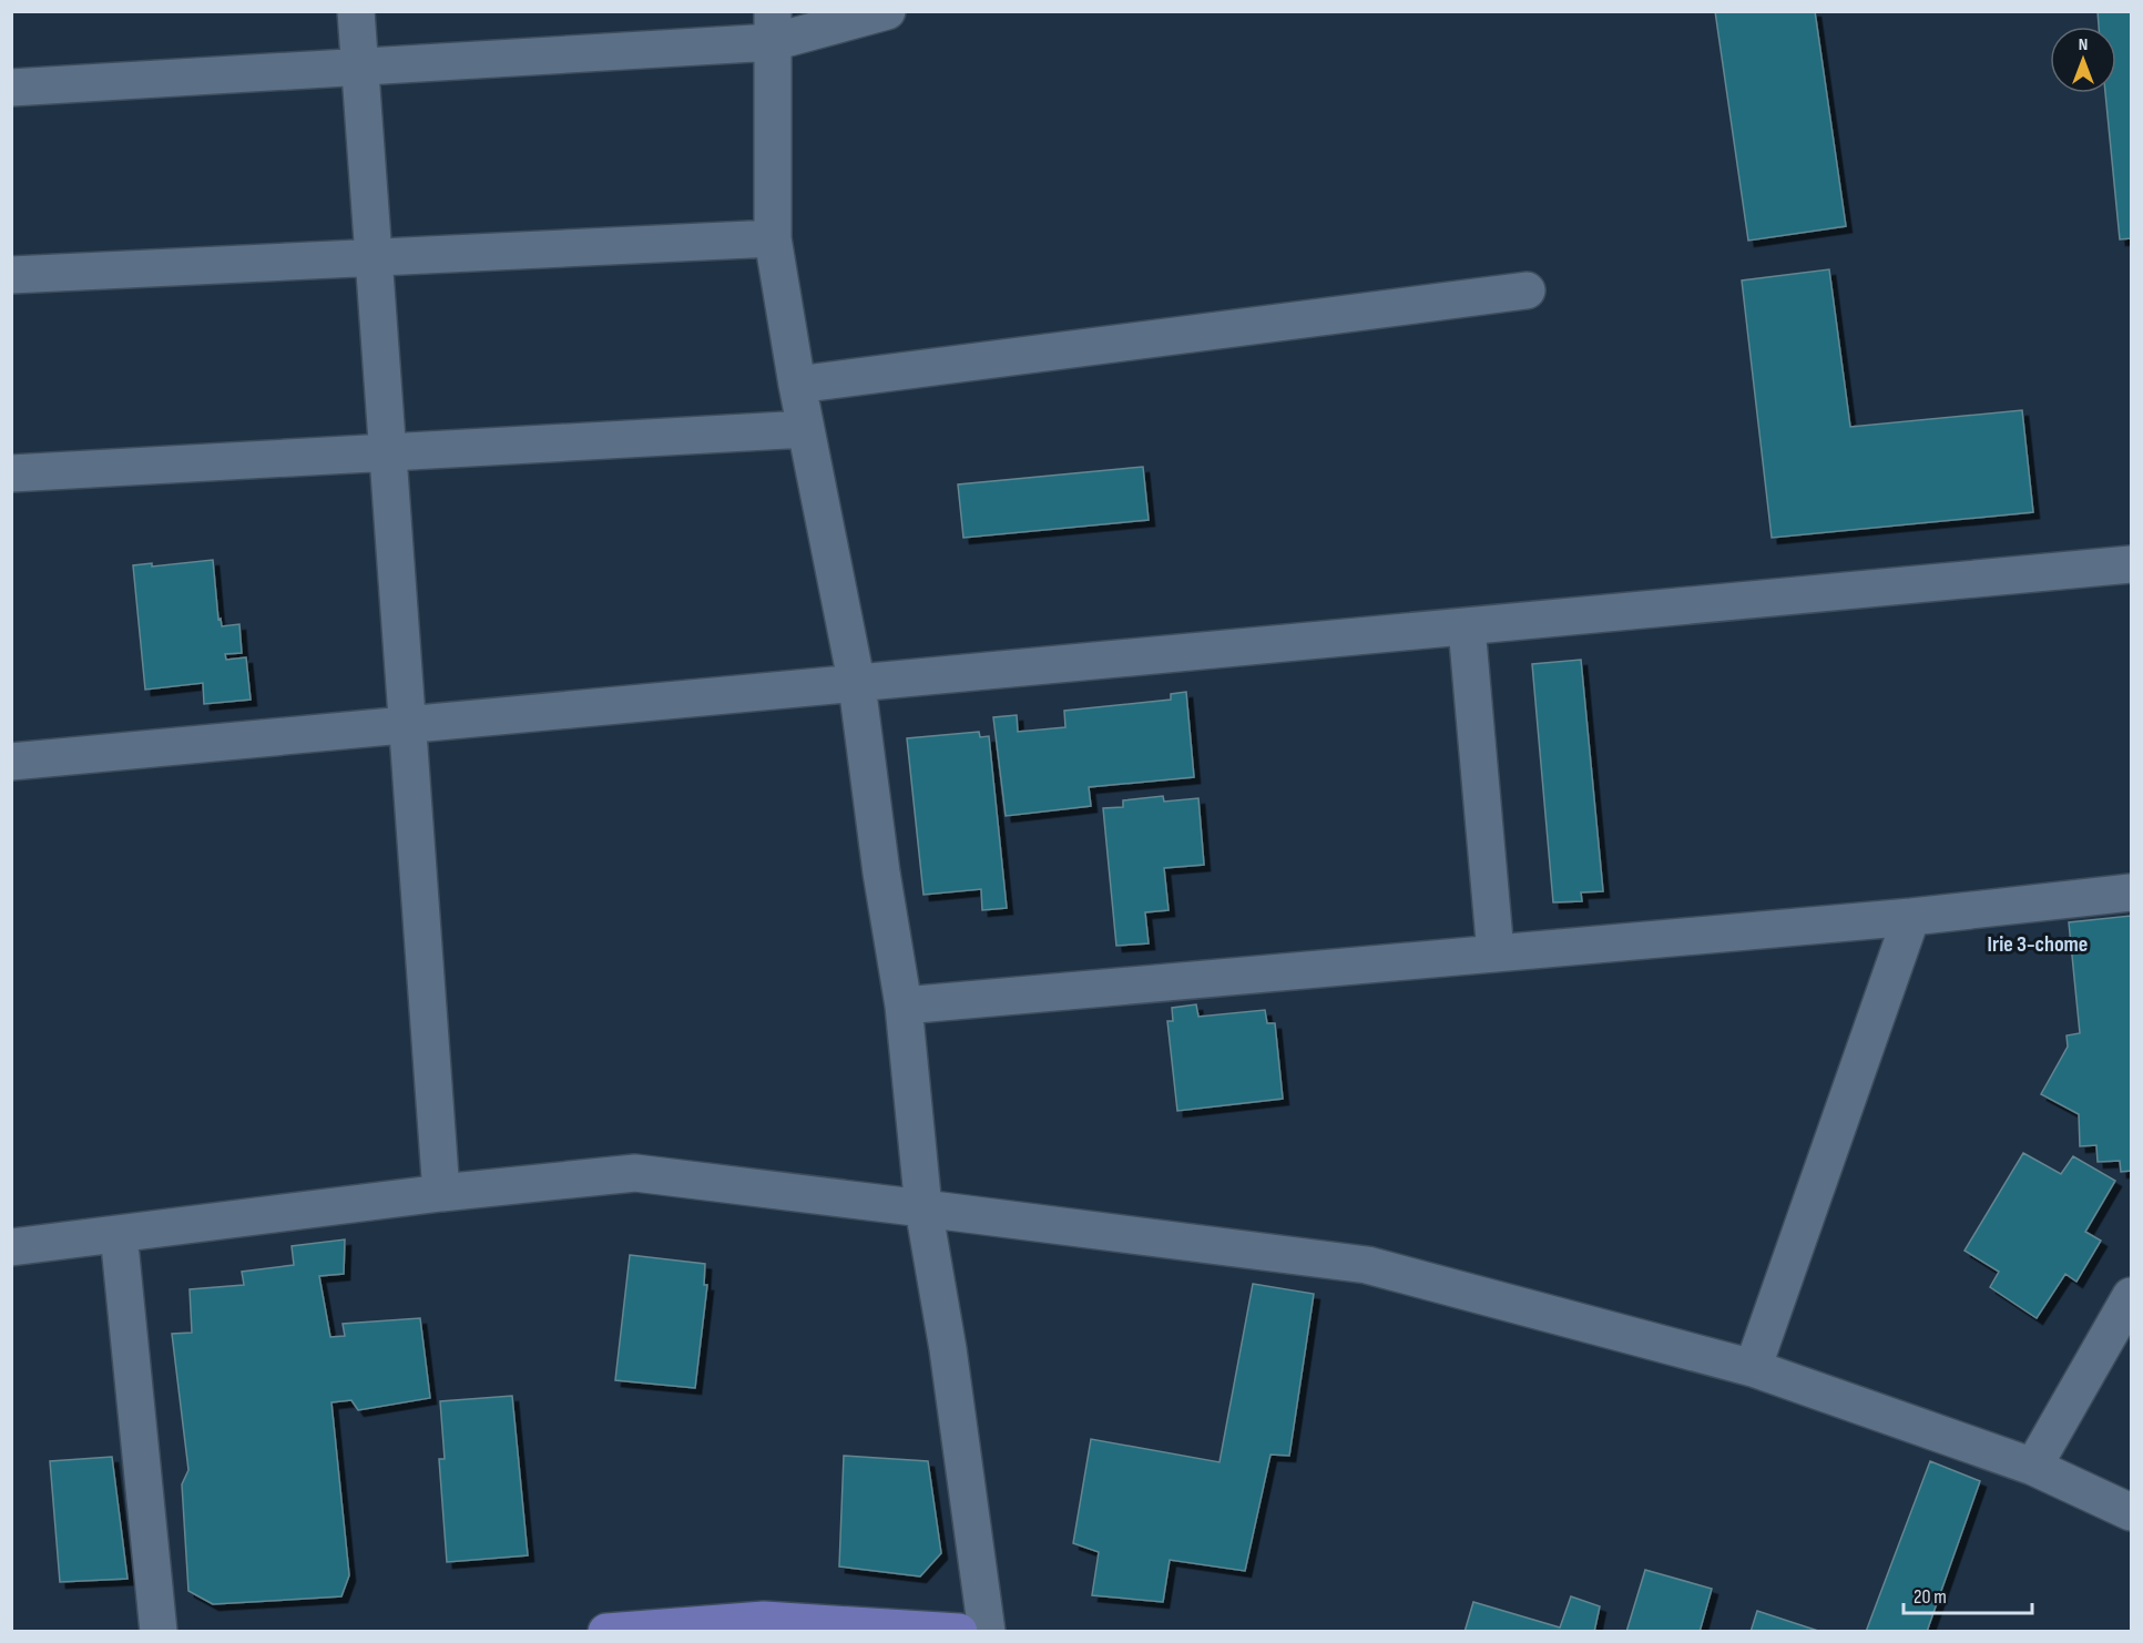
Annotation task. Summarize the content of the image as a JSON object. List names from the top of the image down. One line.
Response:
{"districts":["Irie 3-chome"],"scale_bar":"20 m","north":"top"}
